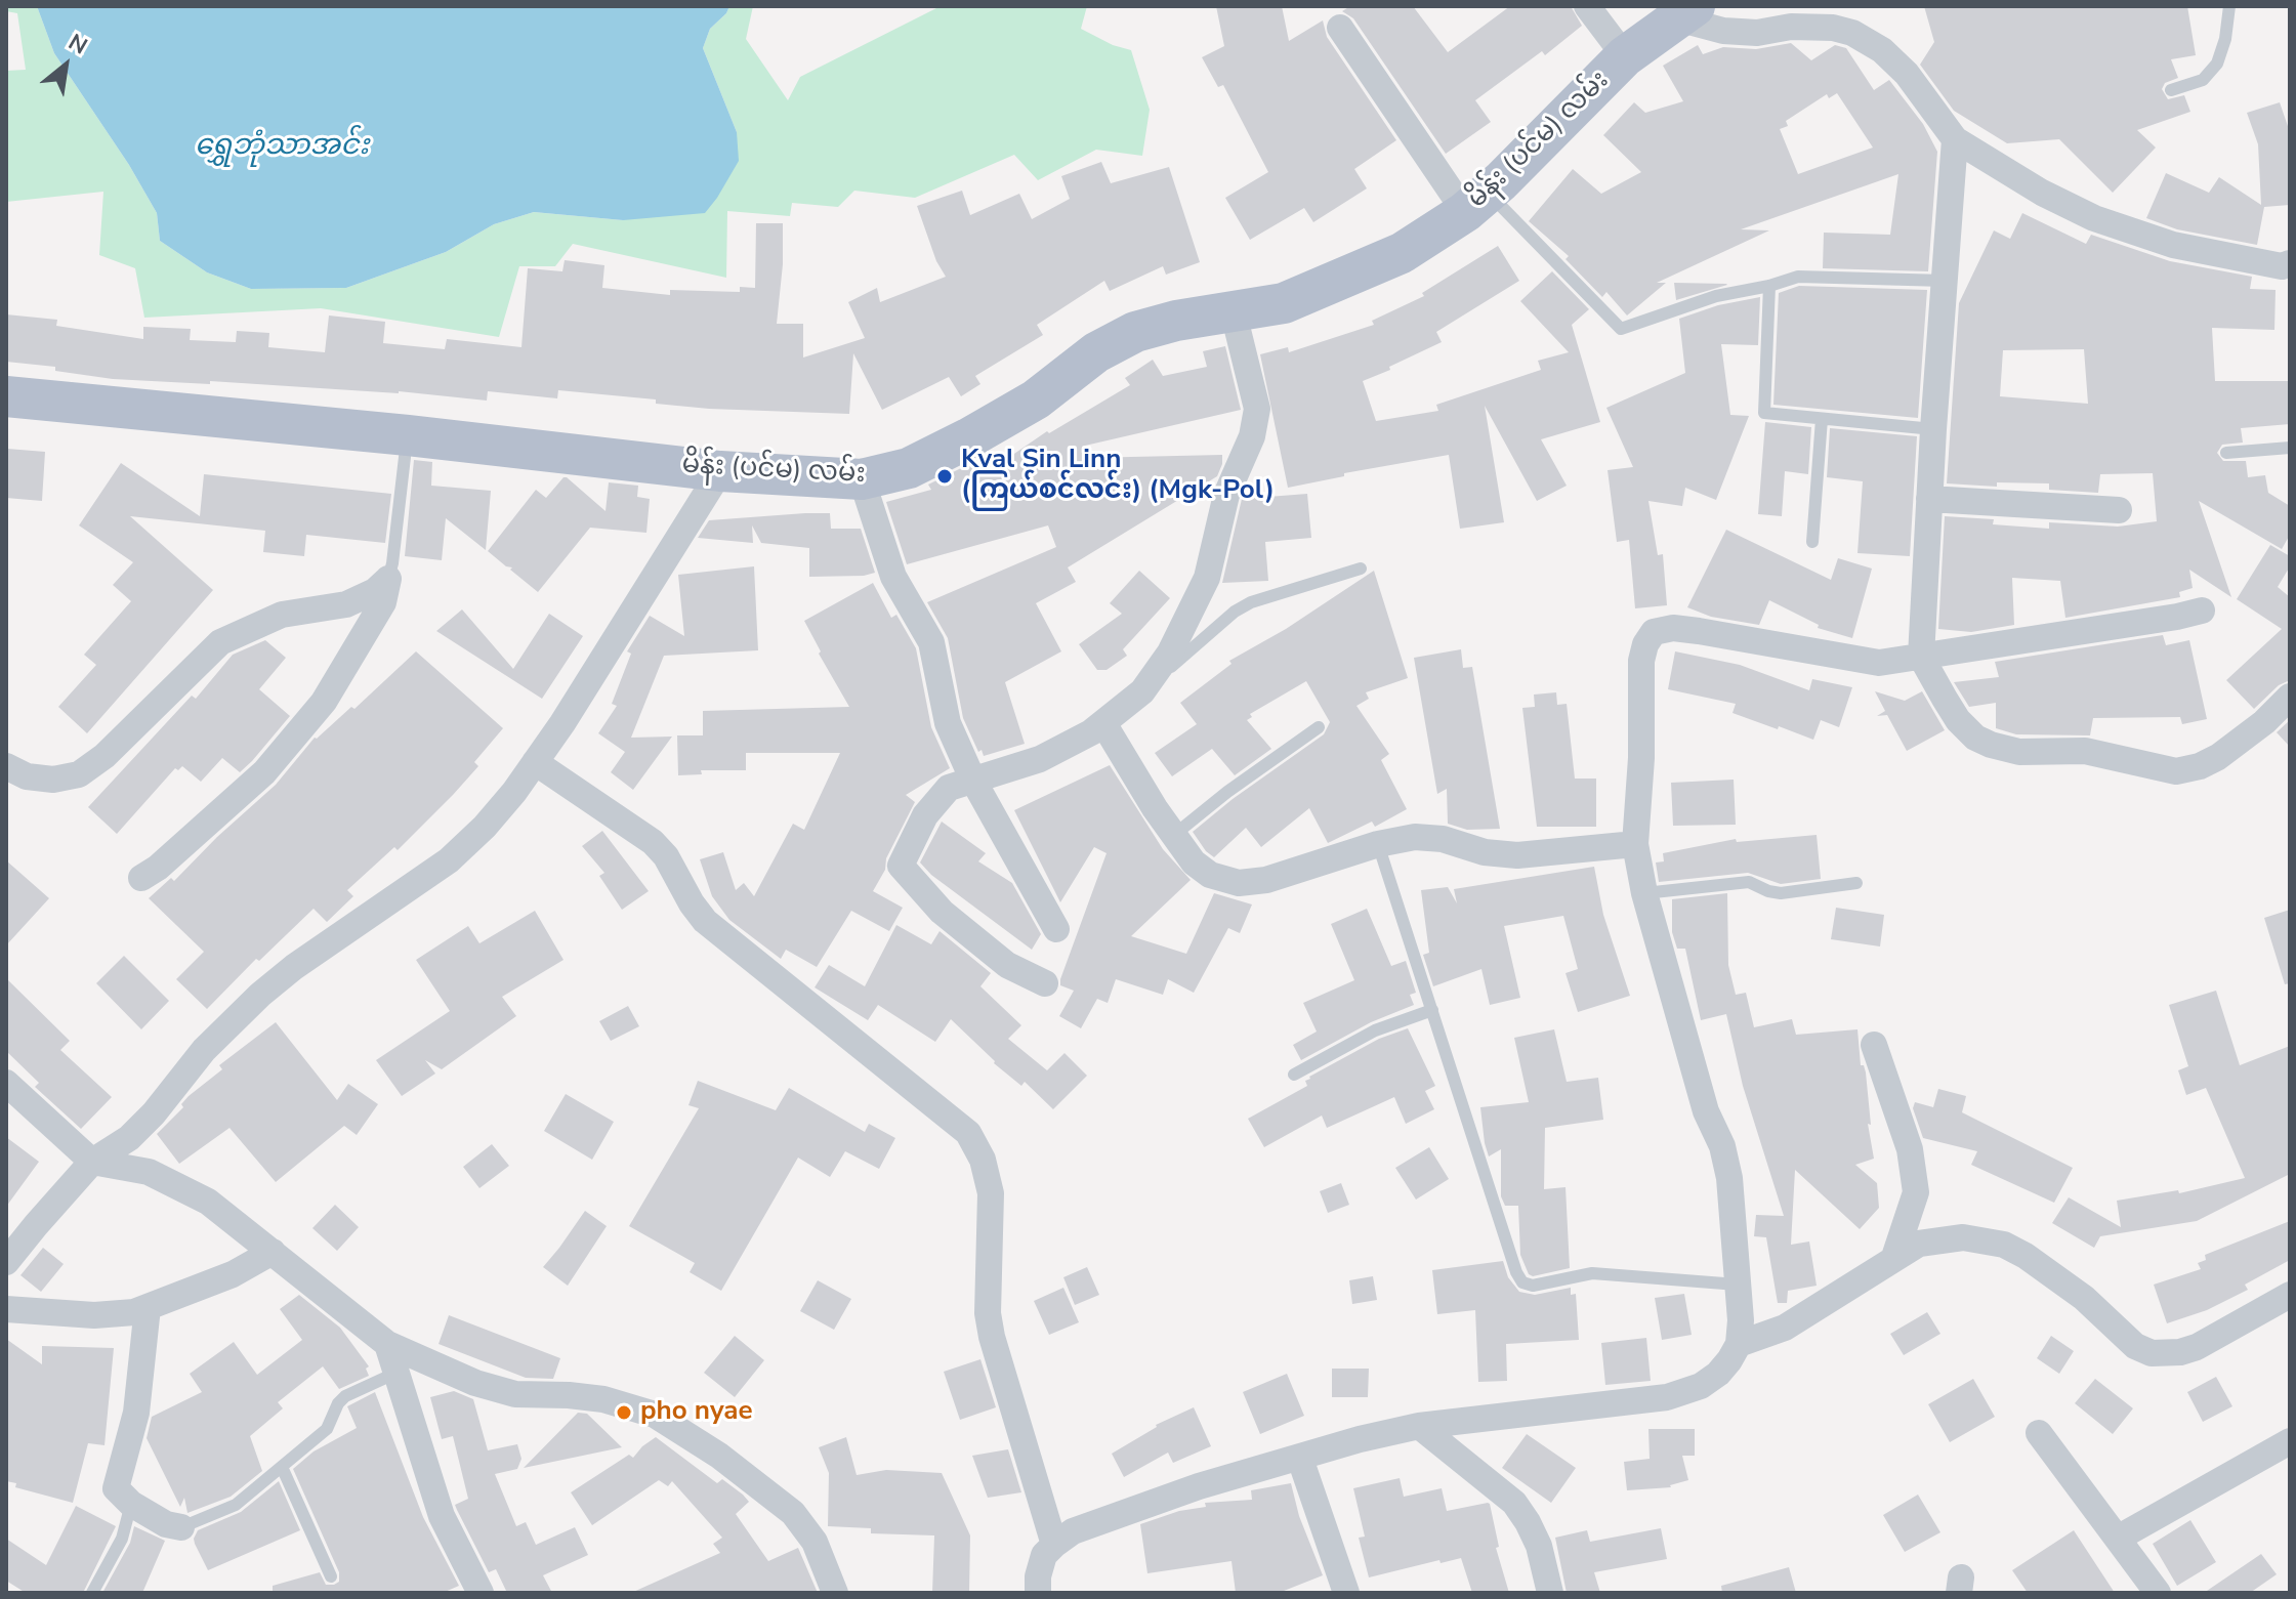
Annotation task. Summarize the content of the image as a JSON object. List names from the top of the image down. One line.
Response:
{"streets":{"main road":["မိန်း (ပင်မ) လမ်း"]},"water":["ရွှေဘုံသာအင်း"],"places":["Kyal Sin Linn (ကြယ်စင်လင်း) (Mgk-Pol)","pho nyae"],"north":"top right"}
